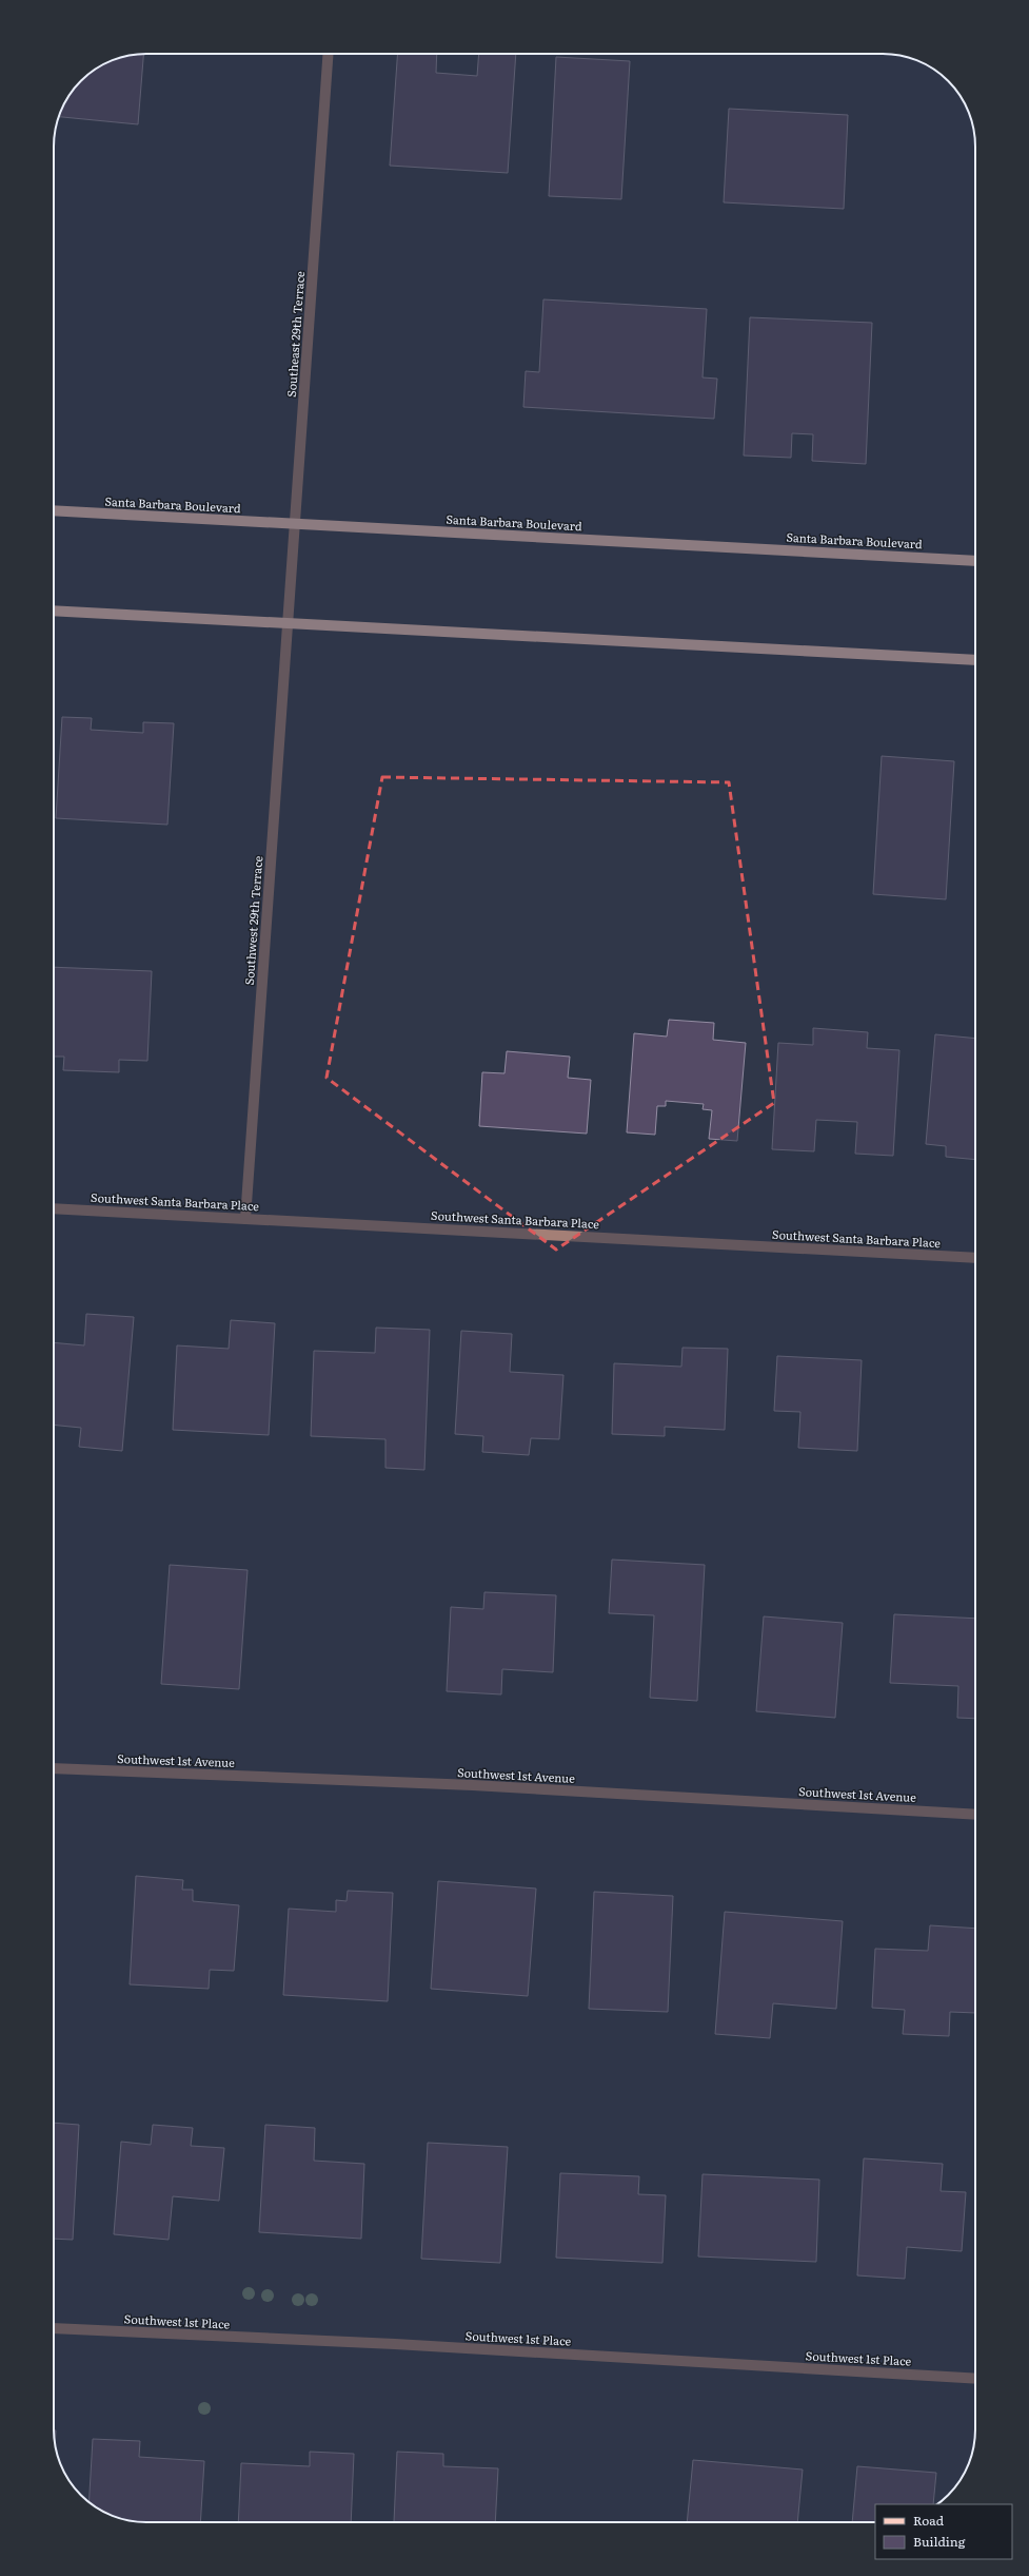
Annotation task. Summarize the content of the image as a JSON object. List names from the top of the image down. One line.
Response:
{"streets":{"main road":["Santa Barbara Boulevard"],"street":["Southeast 29th Terrace","Southwest 29th Terrace","Southwest Santa Barbara Place","Southwest 1st Avenue","Southwest 1st Place"]},"crossings":[["Southeast 29th Terrace","Santa Barbara Boulevard"],["Southeast 29th Terrace","Southwest 29th Terrace"],["Southwest 29th Terrace","Southwest Santa Barbara Place"]],"legend":["Road","Building"]}
